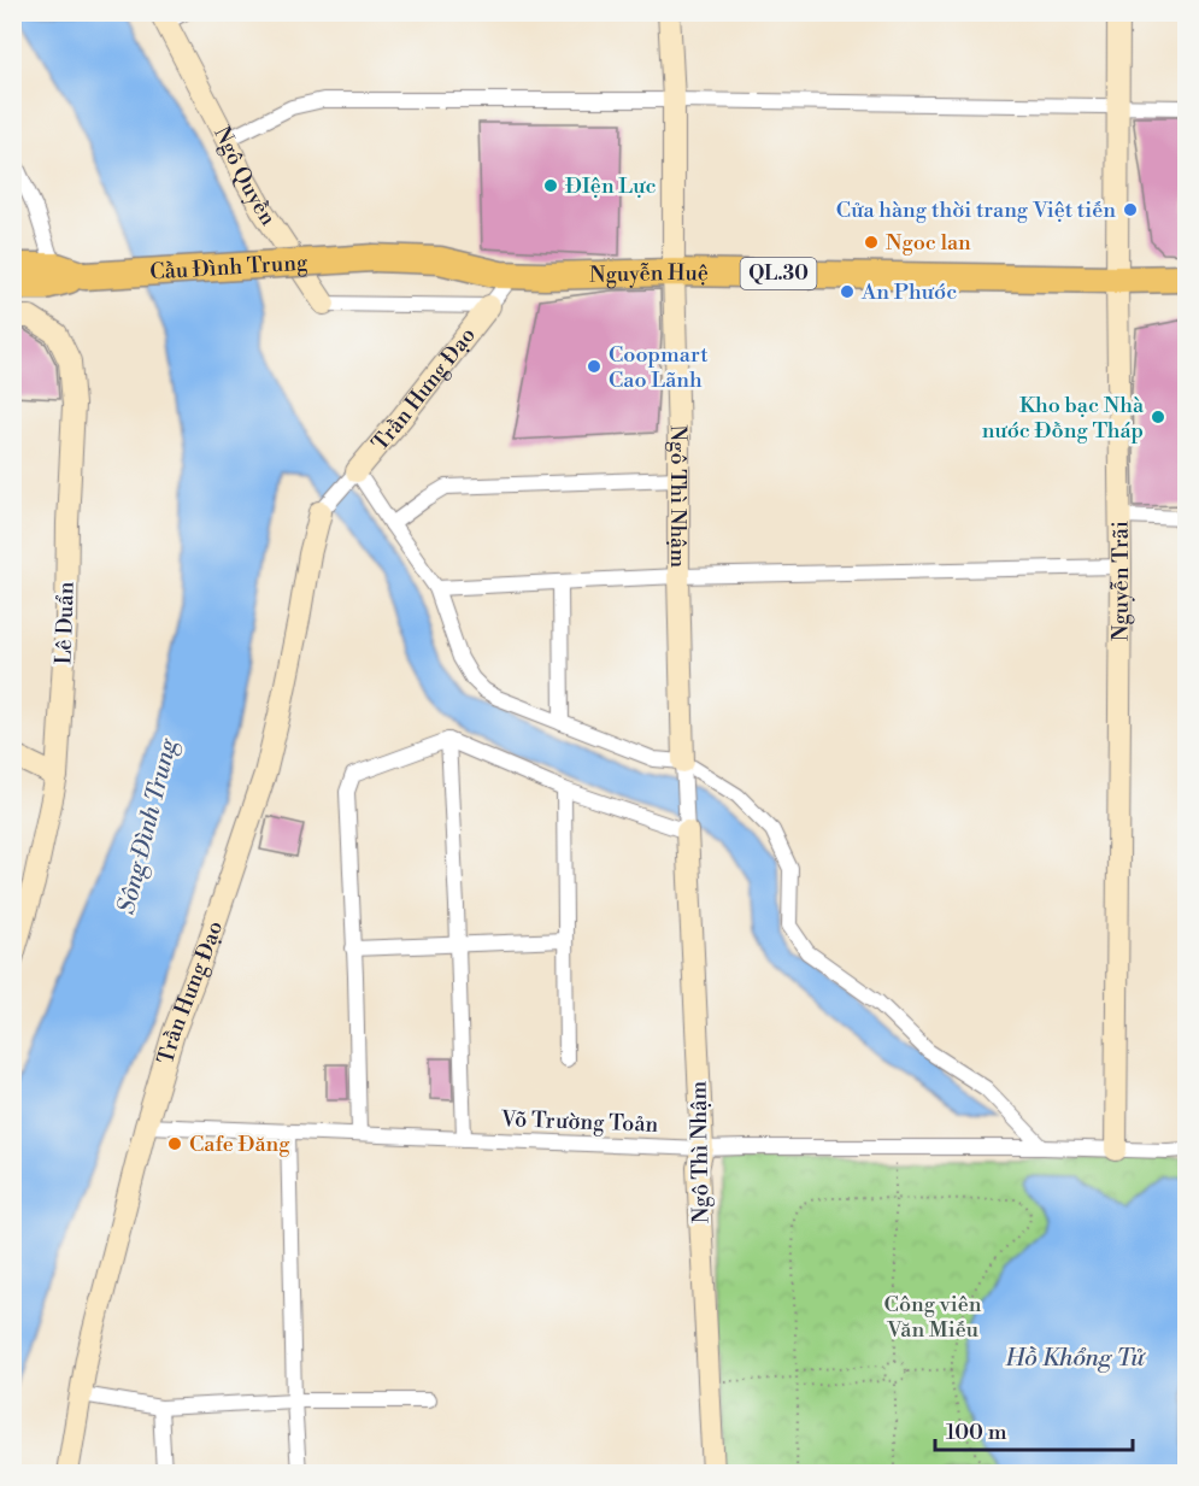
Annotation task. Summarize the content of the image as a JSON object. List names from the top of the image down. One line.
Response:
{"streets":{"highway":["Cầu Đình Trung","QL.30","Nguyễn Huệ"],"street":["Ngô Quyền","Trần Hưng Đạo","Ngô Thì Nhậm","Nguyễn Trãi","Lê Duẩn","Võ Trường Toản"]},"crossings":[["Ngô Quyền","Trần Hưng Đạo"],["Cầu Đình Trung","QL.30"],["Cầu Đình Trung","Nguyễn Huệ"],["Nguyễn Huệ","Ngô Thì Nhậm"],["Nguyễn Huệ","Nguyễn Trãi"],["Trần Hưng Đạo","Võ Trường Toản"],["Ngô Thì Nhậm","Võ Trường Toản"],["Nguyễn Trãi","Võ Trường Toản"]],"water":["Sông Đình Trung","Hồ Khổng Tử"],"parks":["Công viên Văn Miếu"],"places":["ĐIện Lực","Cửa hàng thời trang Việt tiến","Ngoc lan","An Phước","Coopmart Cao Lãnh","Kho bạc Nhà nước Đồng Tháp","Cafe Đăng"],"scale_bar":"100 m"}
